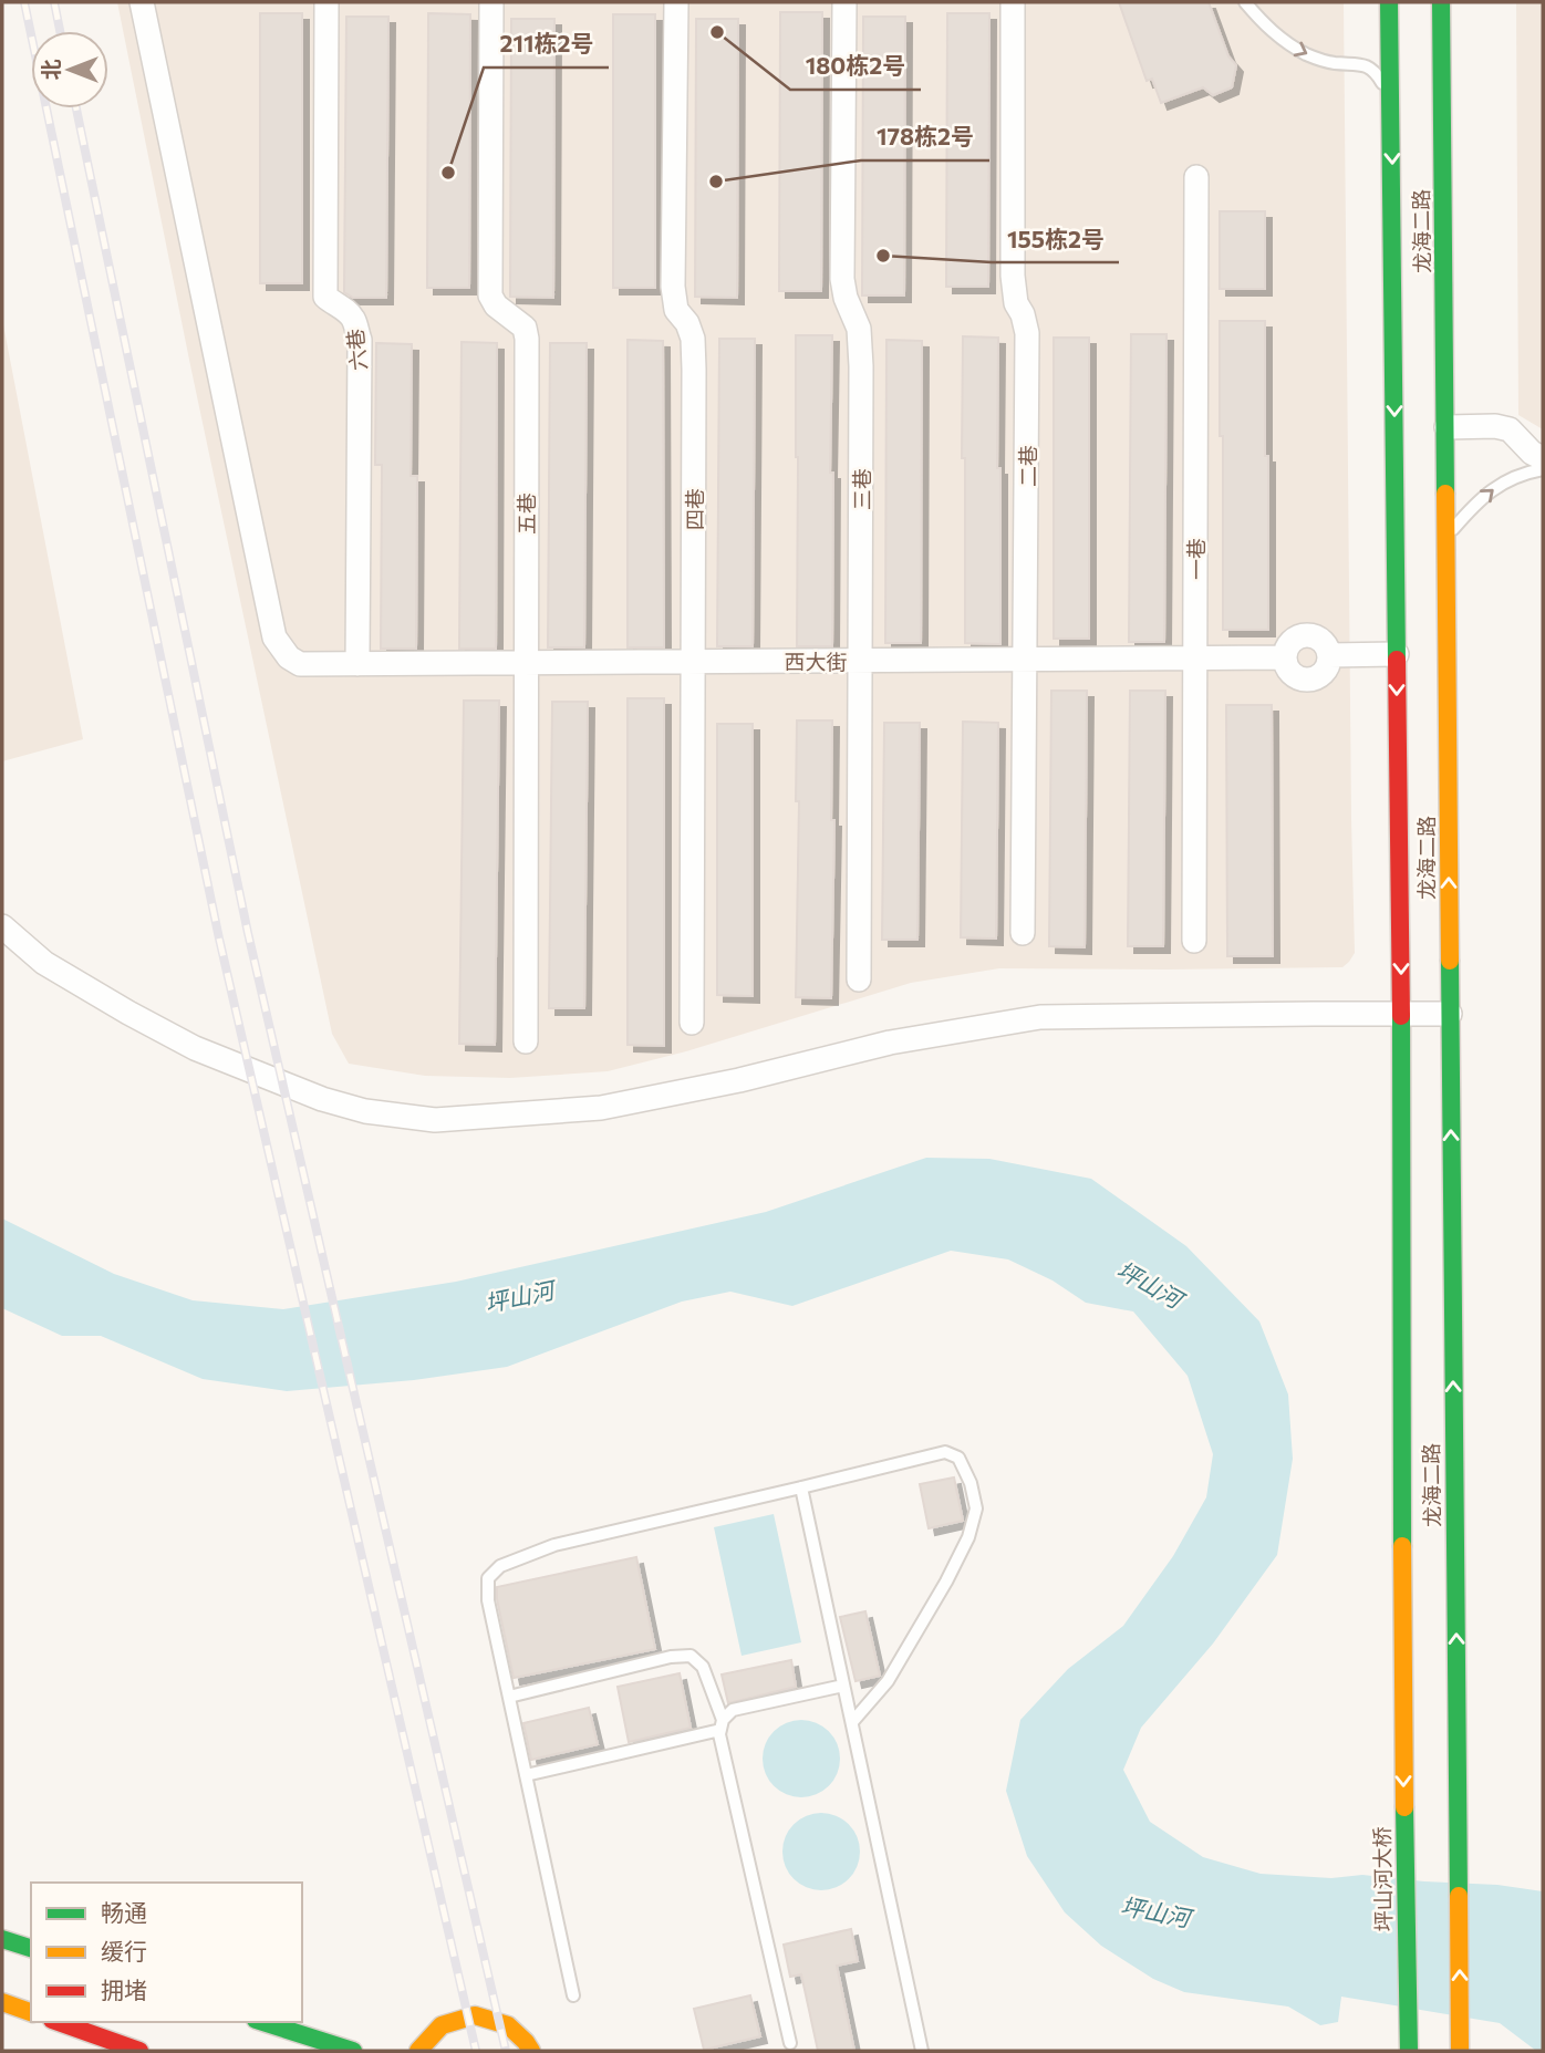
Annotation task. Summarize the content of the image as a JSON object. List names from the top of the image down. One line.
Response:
{"streets":{"main road":["龙海二路","坪山河大桥"],"street":["六巷","二巷","三巷","四巷","五巷","一巷","西大街"]},"crossings":[["龙海二路","西大街"],["龙海二路","坪山河大桥"],["六巷","西大街"],["二巷","西大街"],["三巷","西大街"],["四巷","西大街"],["五巷","西大街"],["一巷","西大街"]],"one_way":["坪山河大桥"],"water":["坪山河"],"places":["180栋2号","211栋2号","178栋2号","155栋2号"],"legend":["畅通","缓行","拥堵"],"north":"left"}
